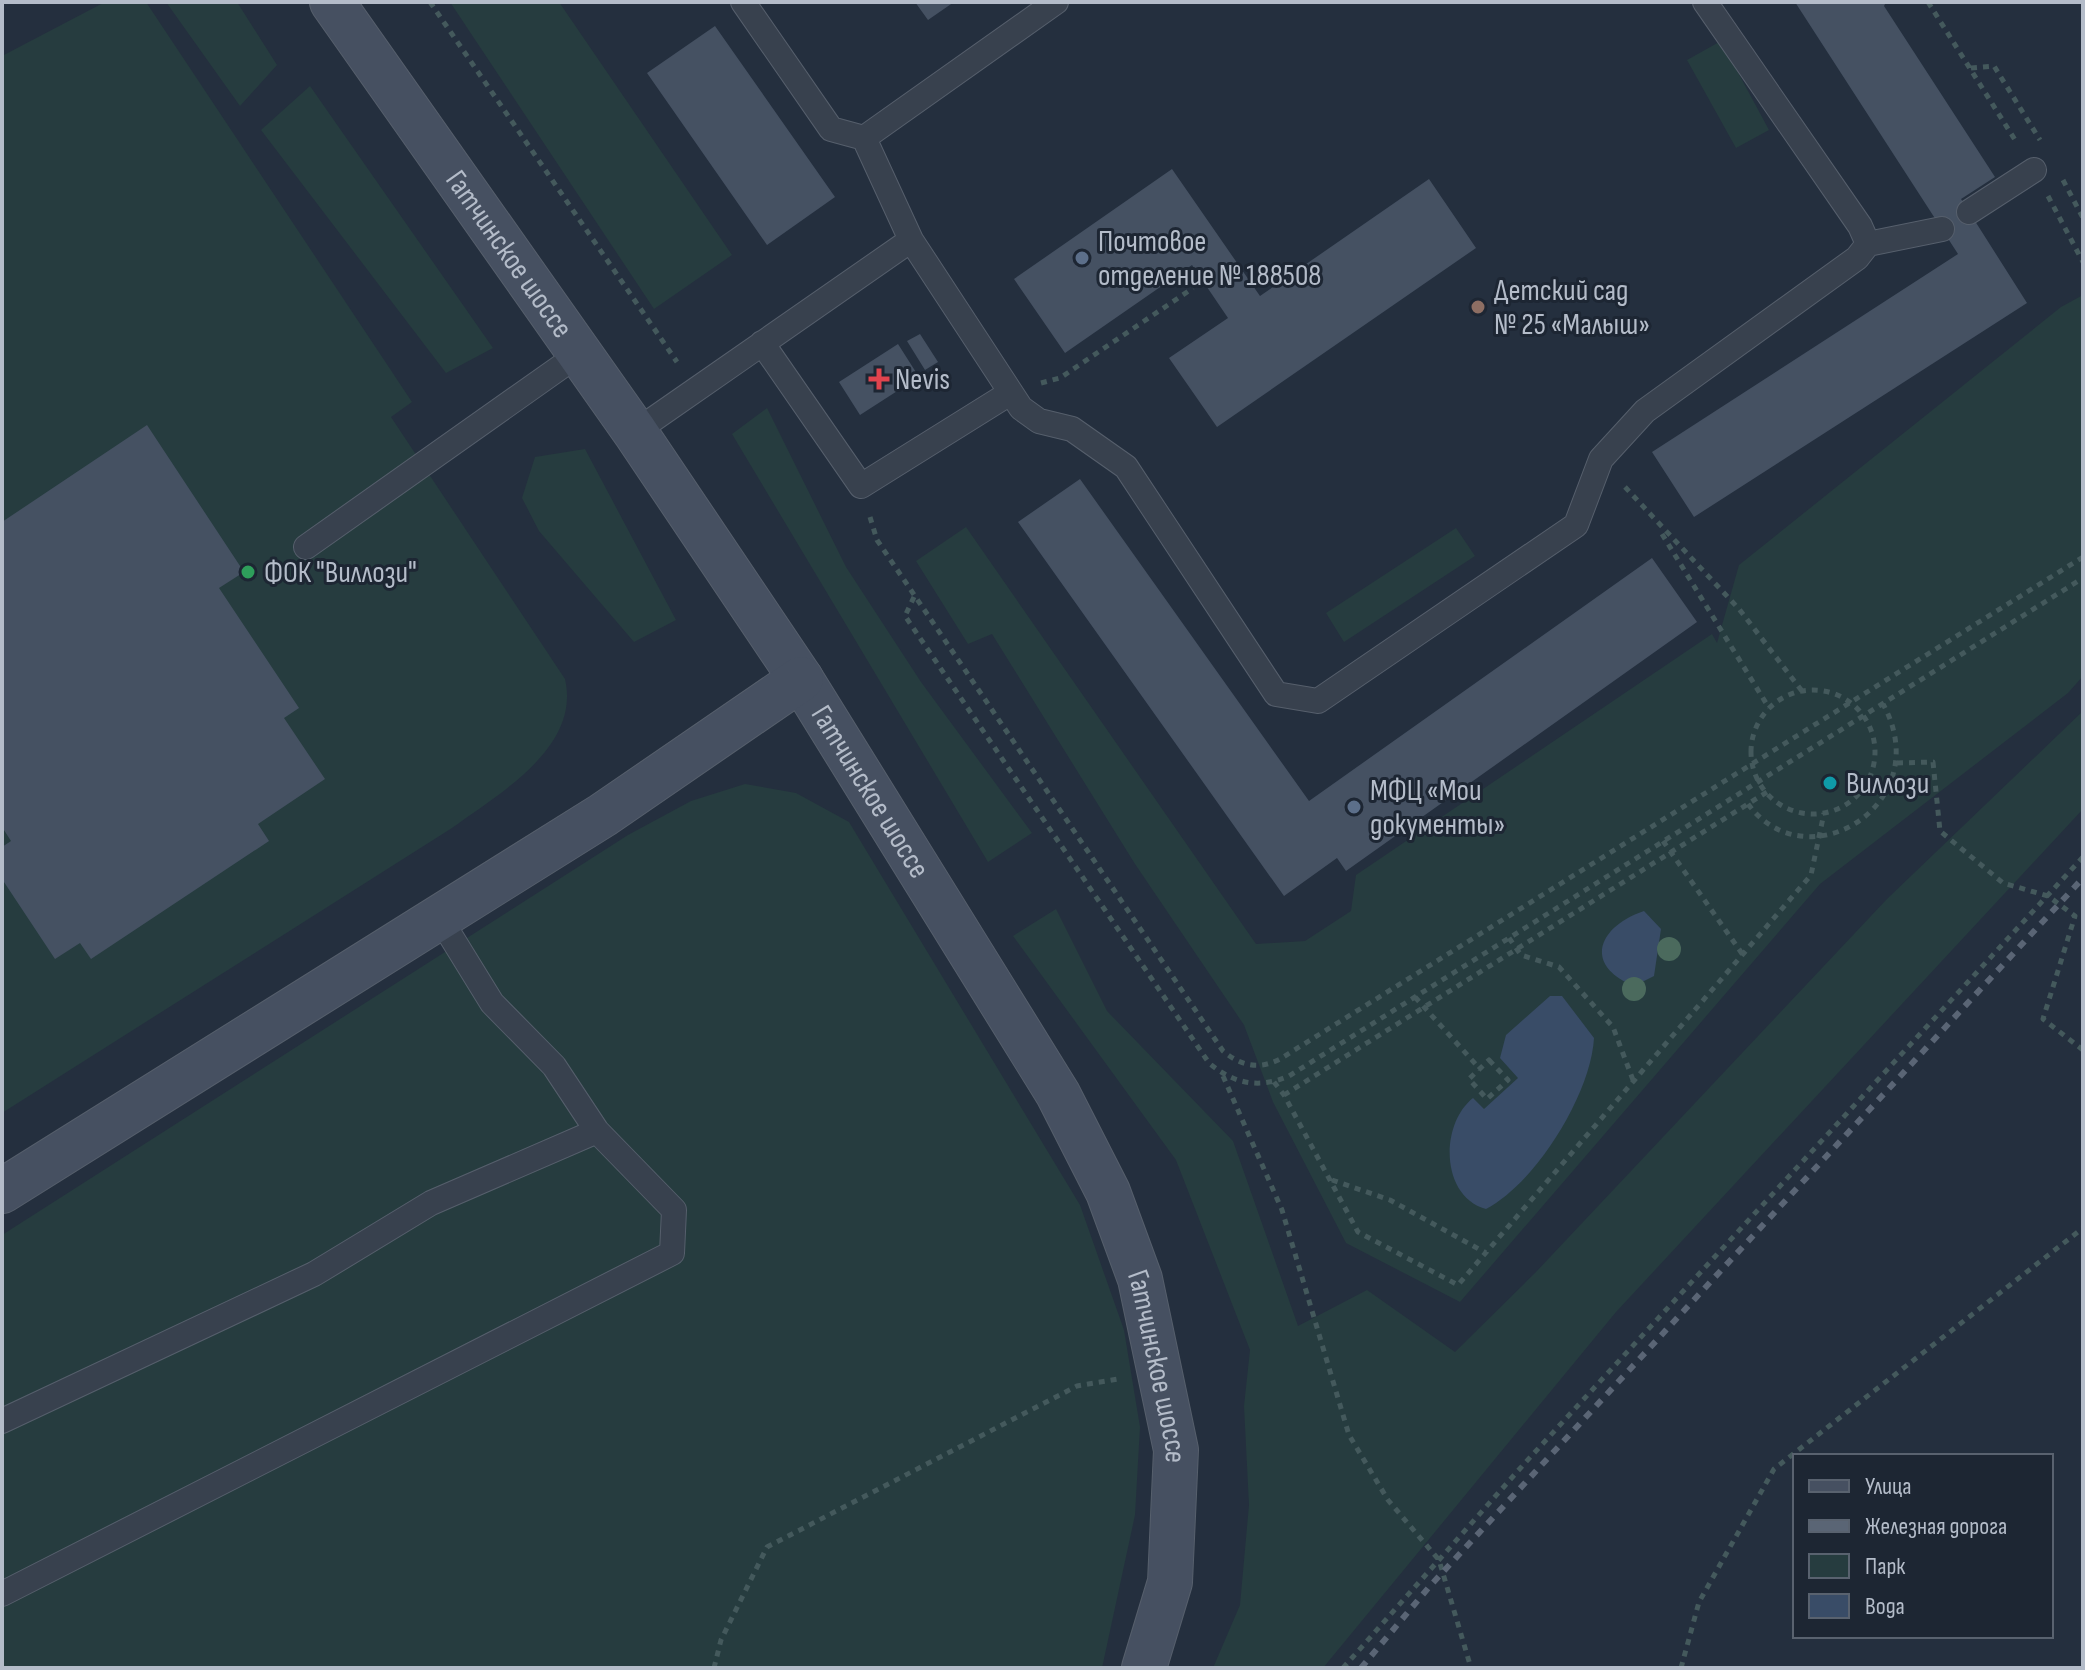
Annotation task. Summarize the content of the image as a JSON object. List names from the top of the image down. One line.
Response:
{"streets":{"main road":["Гатчинское шоссе"]},"places":{"other":["Почтовое отделение № 188508","Детский сад № 25 «Малыш»","ФОК \"Виллози\"","Виллози","МФЦ «Мои документы»"],"health":["Nevis"]},"legend":["Улица","Железная дорога","Парк","Вода"]}
